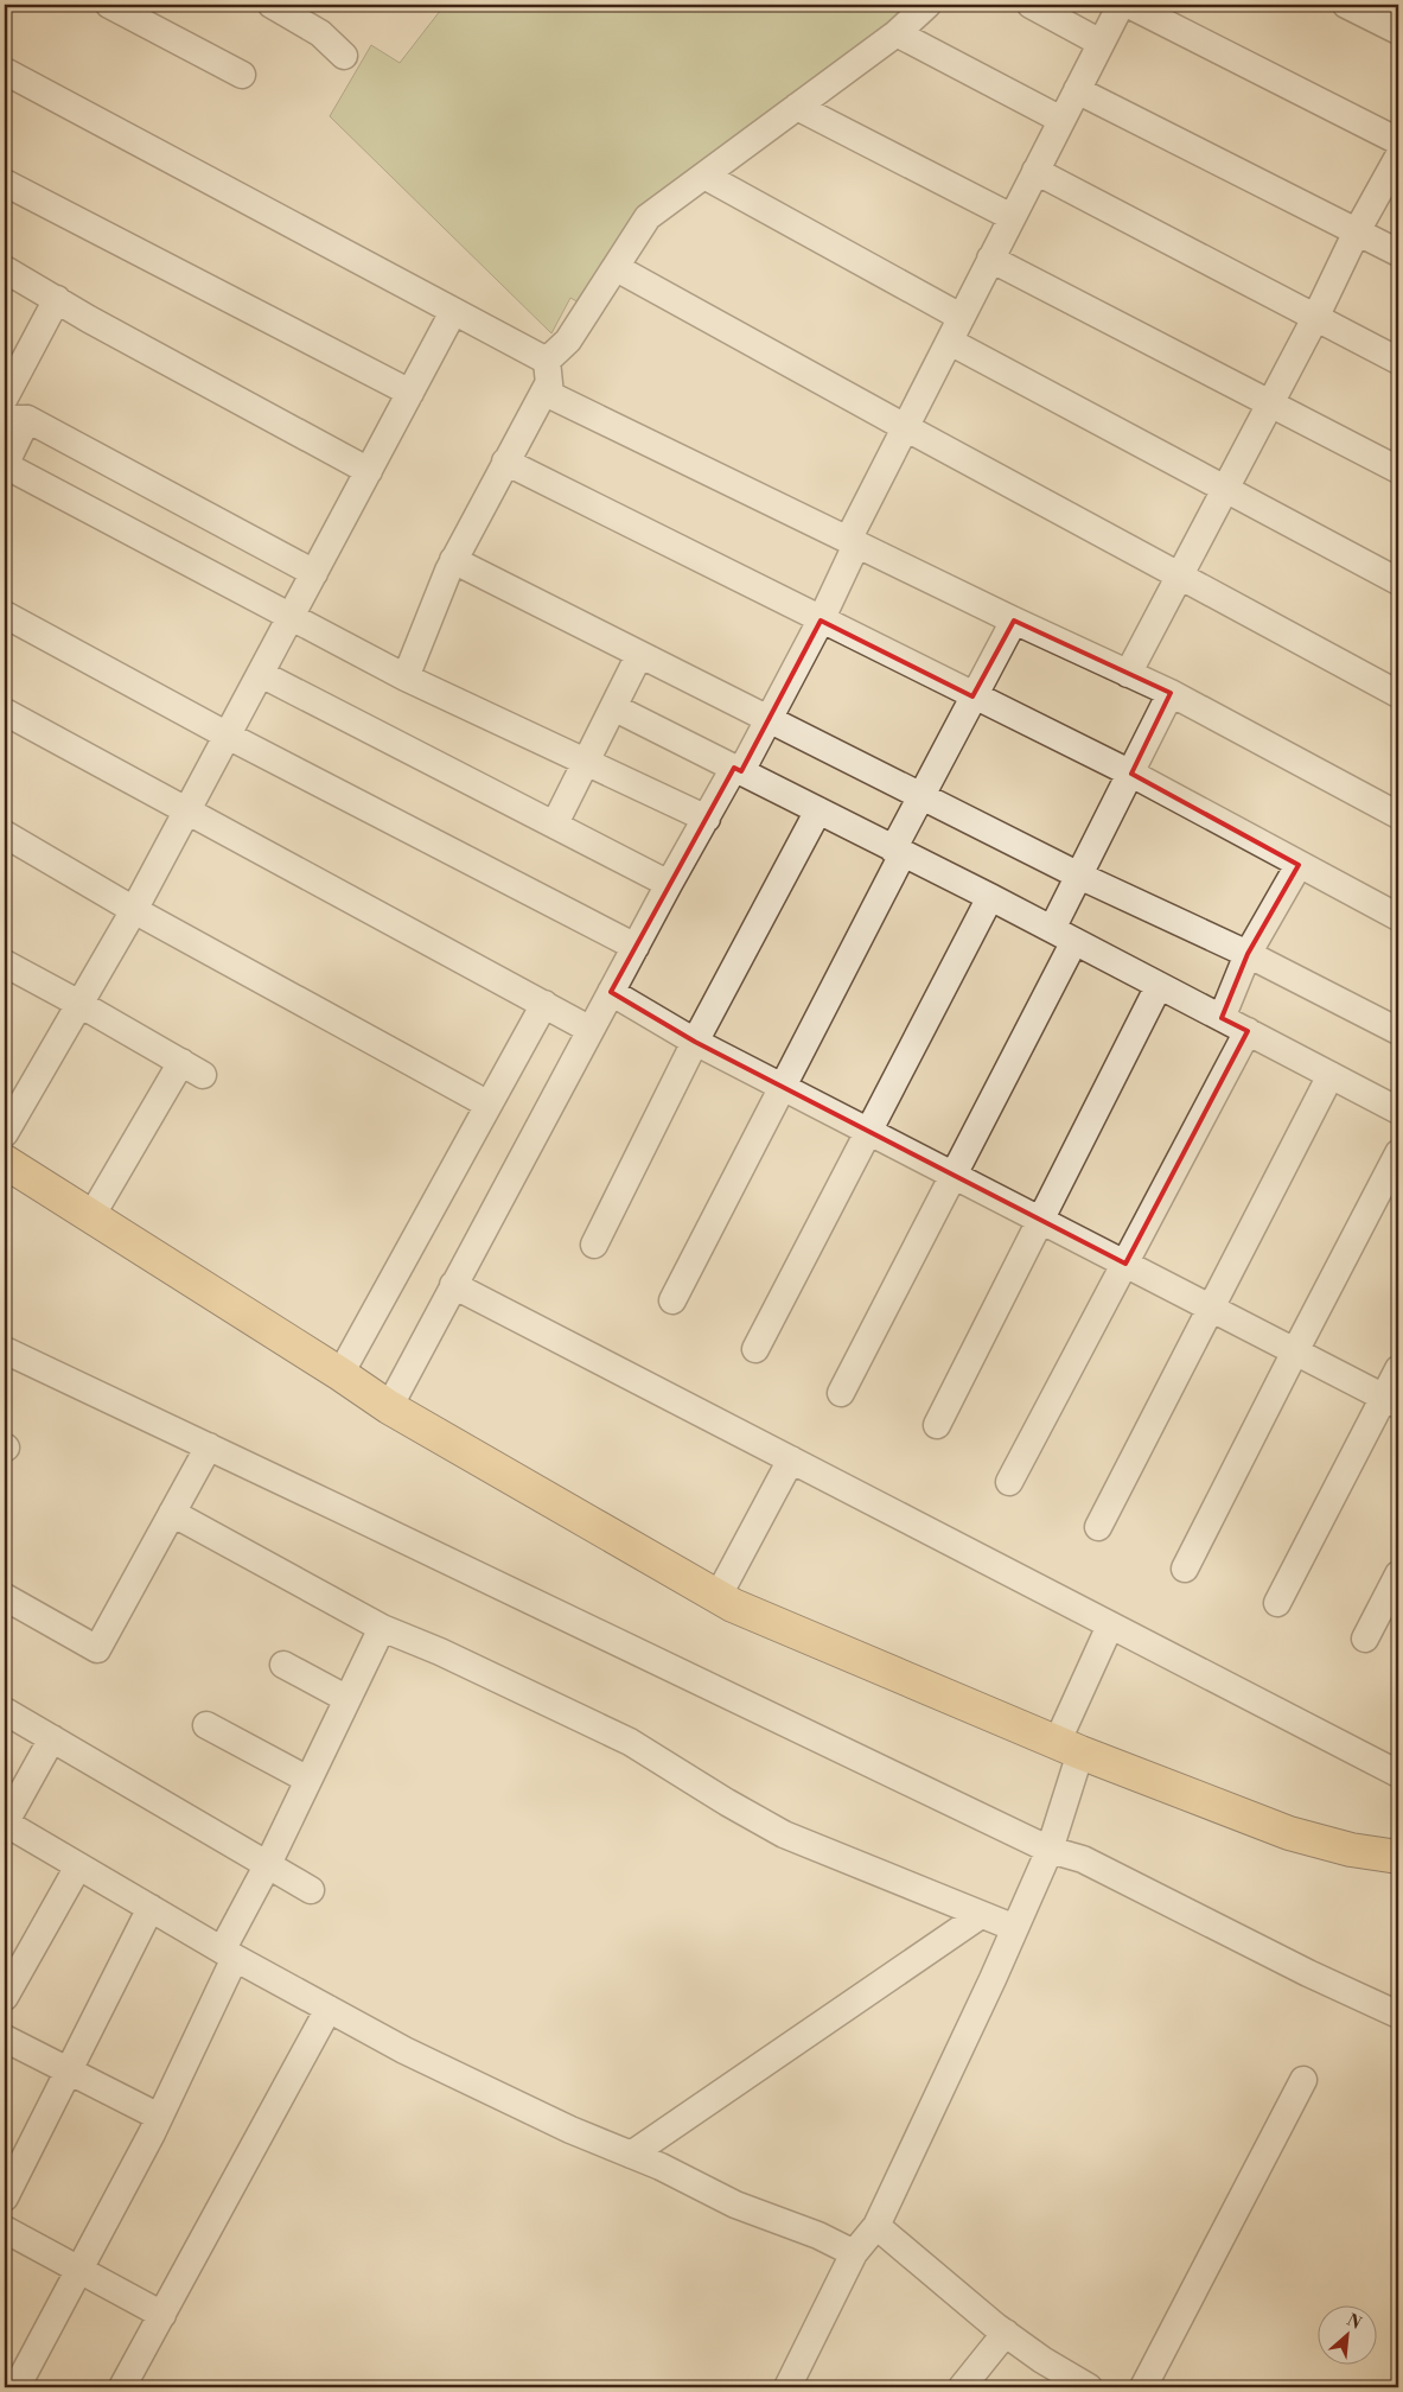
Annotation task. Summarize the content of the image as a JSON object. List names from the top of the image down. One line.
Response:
{"north":"top right"}
